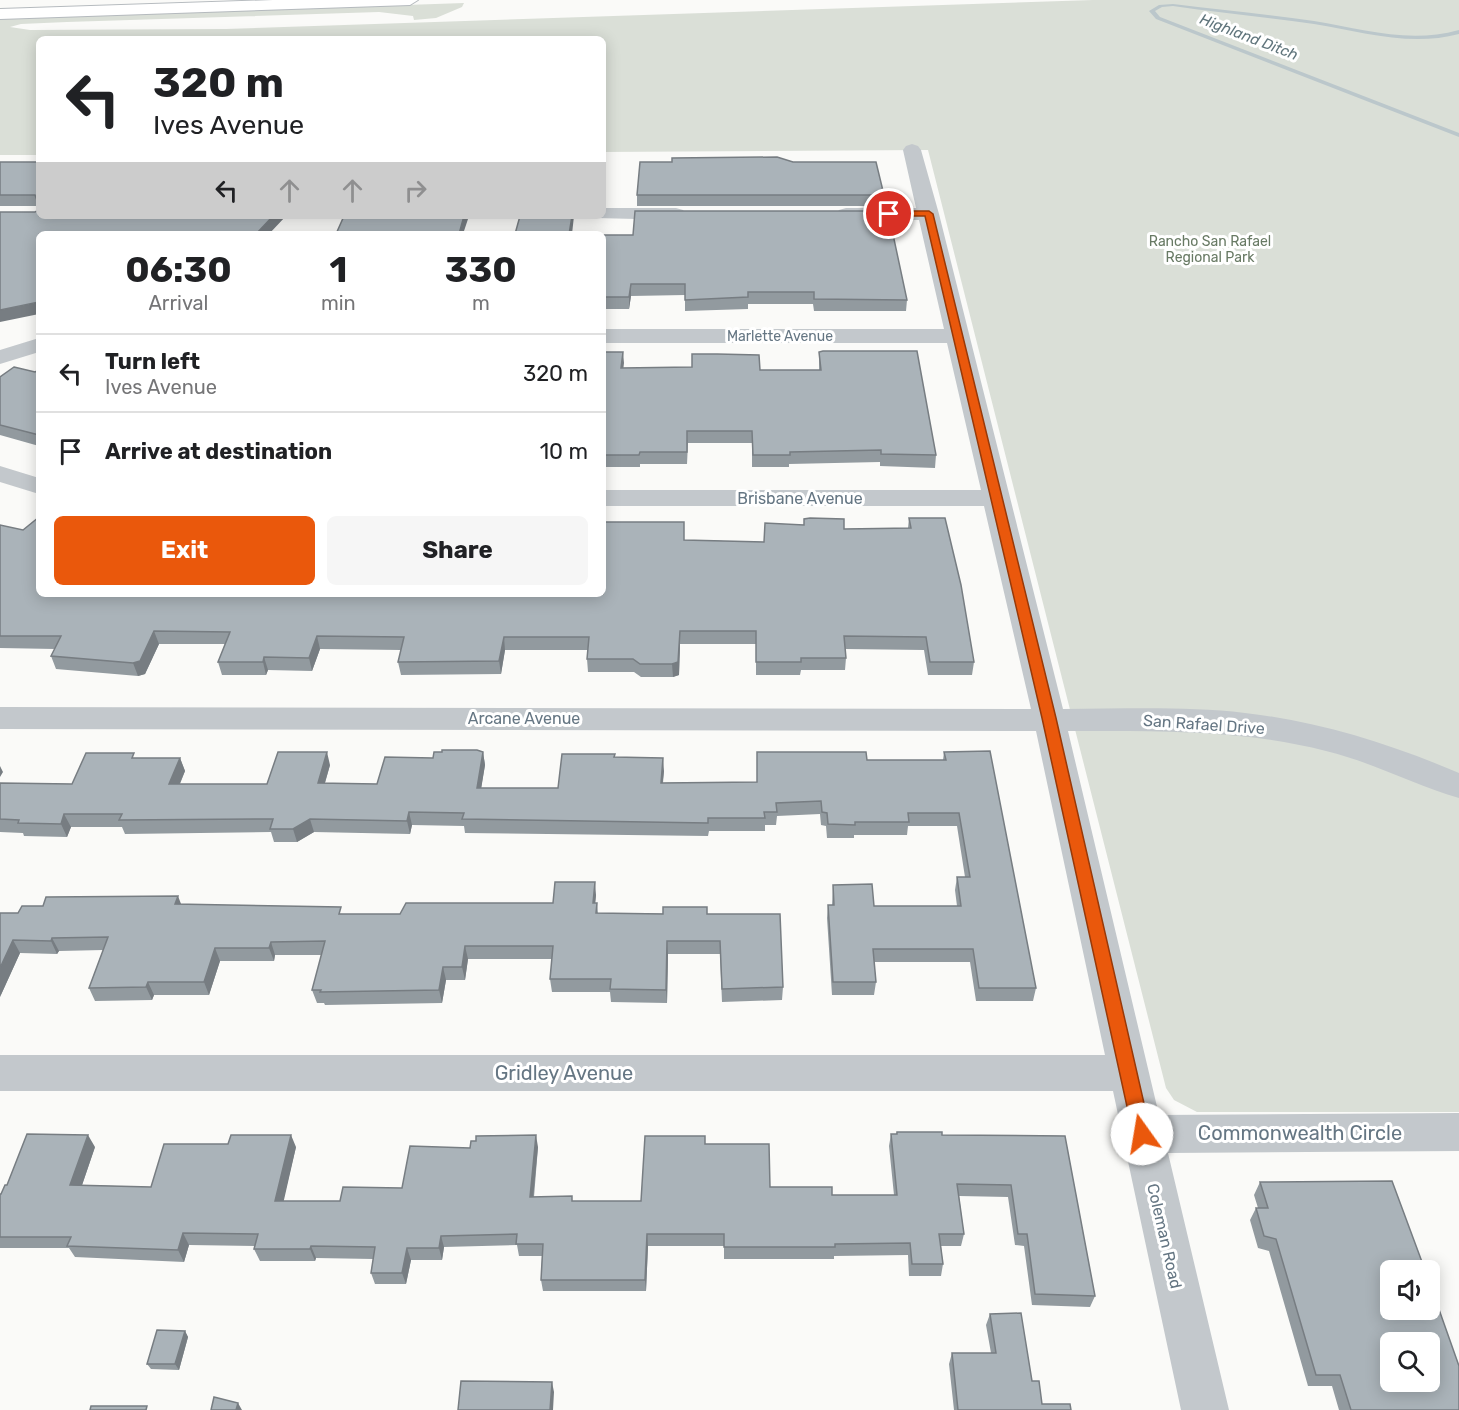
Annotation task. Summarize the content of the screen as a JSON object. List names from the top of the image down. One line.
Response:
{"streets":{"street":["Marlette Avenue","Brisbane Avenue","Arcane Avenue","San Rafael Drive","Gridley Avenue","Commonwealth Circle","Coleman Road"]},"crossings":[["Marlette Avenue","Coleman Road"],["Brisbane Avenue","Coleman Road"],["Arcane Avenue","San Rafael Drive"],["Arcane Avenue","Coleman Road"],["San Rafael Drive","Coleman Road"],["Gridley Avenue","Coleman Road"],["Commonwealth Circle","Coleman Road"]],"water":["Highland Ditch"],"parks":["Rancho San Rafael Regional Park"],"page":{"turn":["320 m","Ives Avenue"],"eta":["06:30","Arrival","1","min","330","m"],"list":[{"name":"Turn left","note":"Ives Avenue","value":"320 m"},{"name":"Arrive at destination","value":"10 m"}],"buttons":["Exit","Share"]}}
